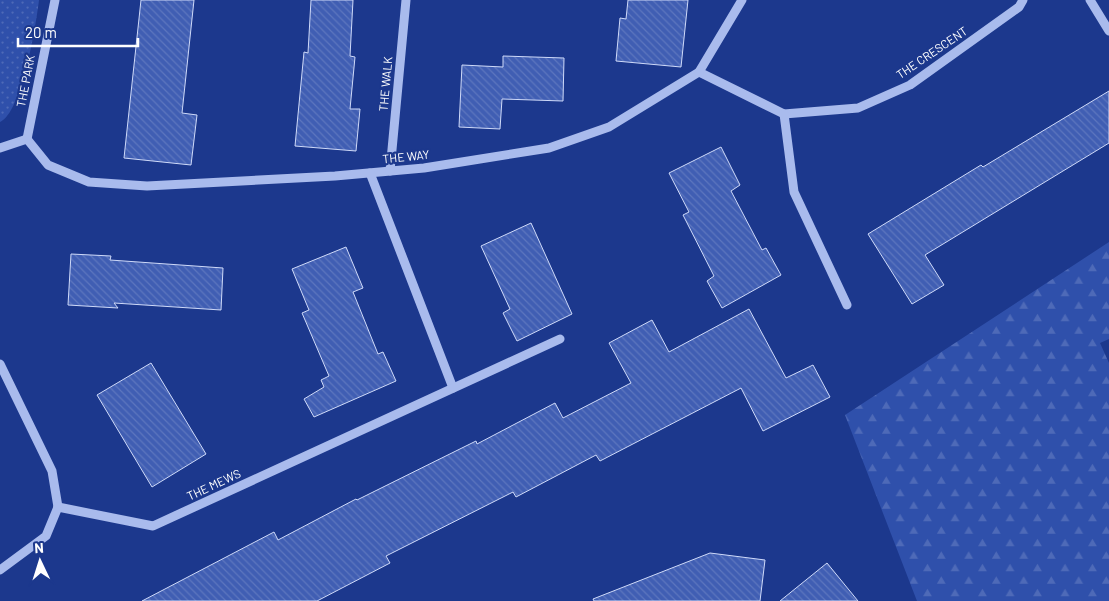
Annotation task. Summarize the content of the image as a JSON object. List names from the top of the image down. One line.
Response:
{"streets":{"street":["THE CRESCENT","THE PARK","THE WALK","THE WAY","THE MEWS"]},"crossings":[["THE PARK","THE WAY"],["THE WALK","THE WAY"]],"scale_bar":"20 m","north":"top"}
